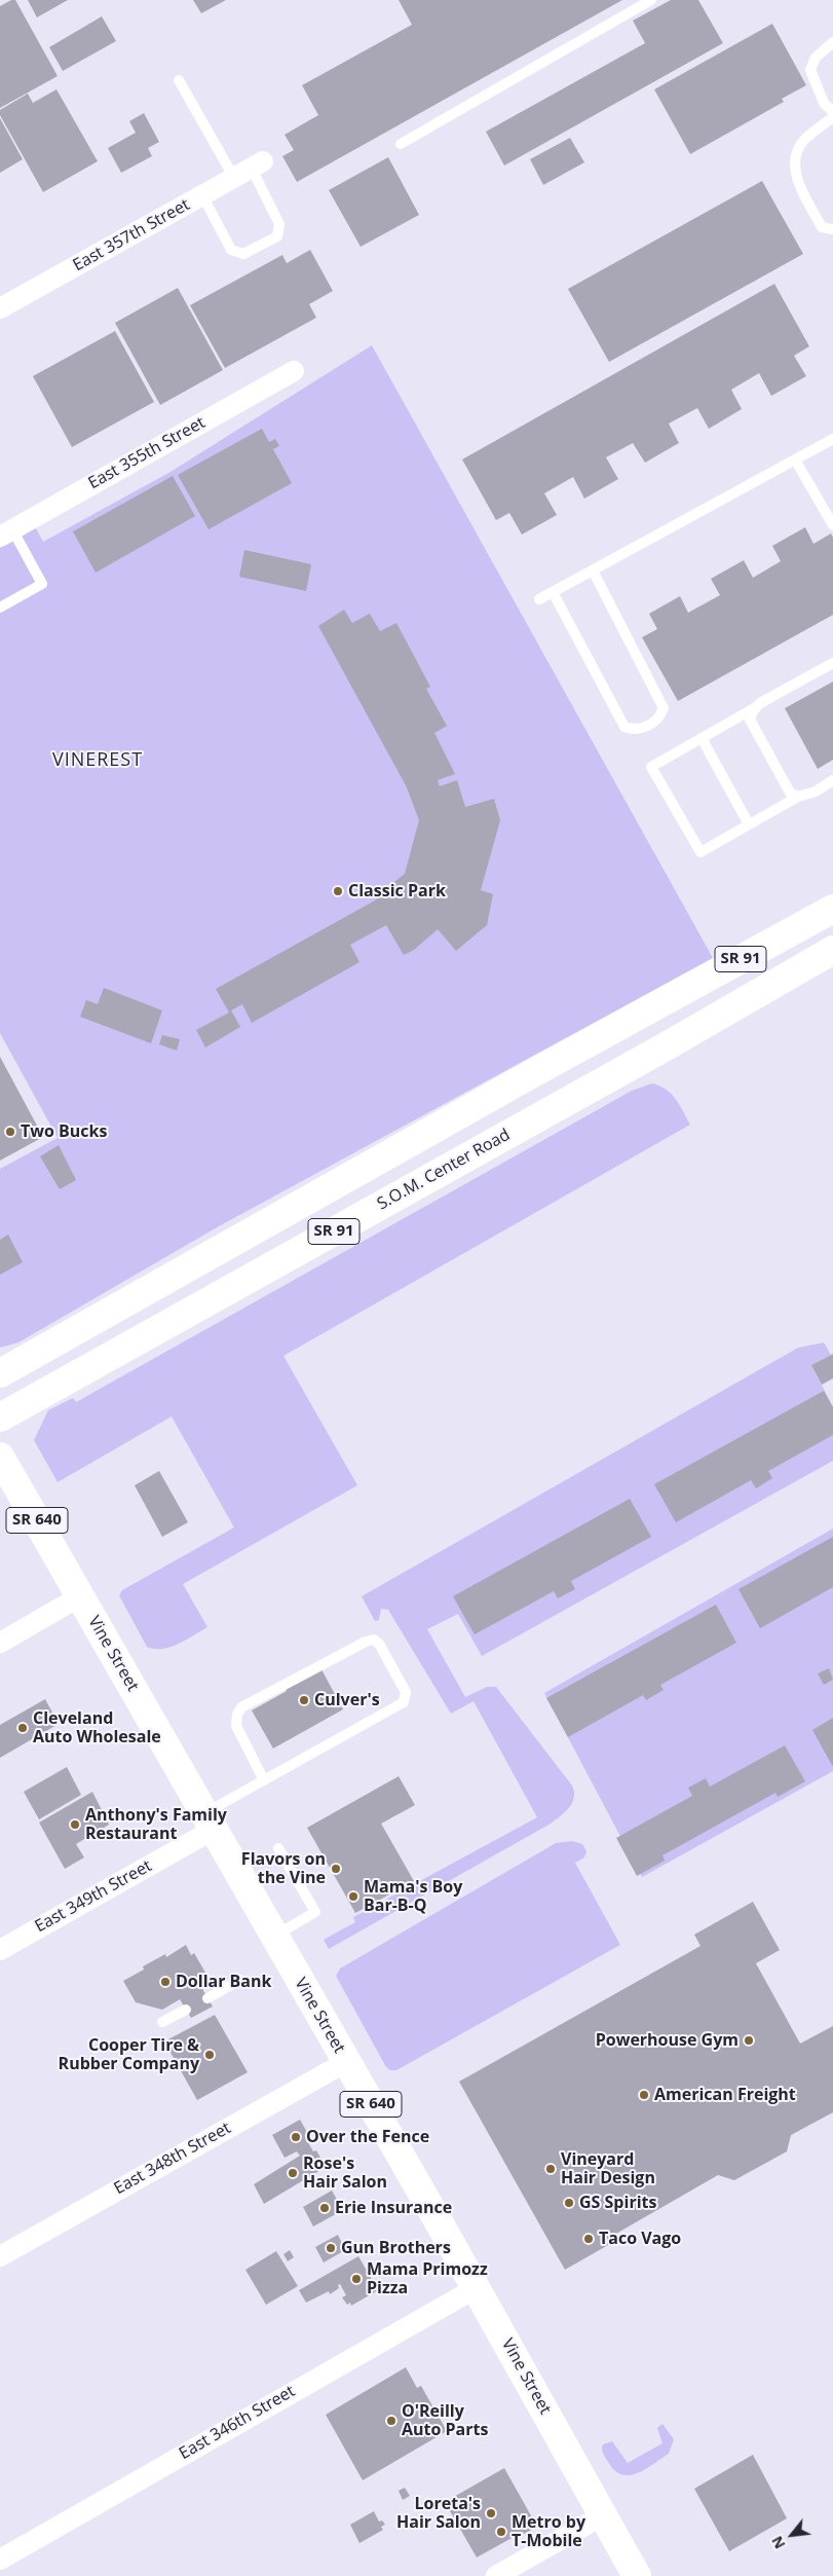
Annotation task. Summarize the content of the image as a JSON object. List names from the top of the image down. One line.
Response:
{"streets":{"main road":["SR 91","S.O.M. Center Road","SR 640","Vine Street"],"street":["East 357th Street","East 355th Street","East 349th Street","East 348th Street","East 346th Street"]},"crossings":[["Vine Street","East 349th Street"],["Vine Street","East 348th Street"],["Vine Street","East 346th Street"]],"districts":["VINEREST"],"places":["Classic Park","Two Bucks","Culver's","Cleveland Auto Wholesale","Anthony's Family Restaurant","Flavors on the Vine","Mama's Boy Bar-B-Q","Dollar Bank","Powerhouse Gym","Cooper Tire & Rubber Company","American Freight","Over the Fence","Vineyard Hair Design","Rose's Hair Salon","GS Spirits","Erie Insurance","Taco Vago","Gun Brothers","Mama Primozz Pizza","O'Reilly Auto Parts","Loreta's Hair Salon","Metro by T-Mobile"],"north":"bottom left"}
